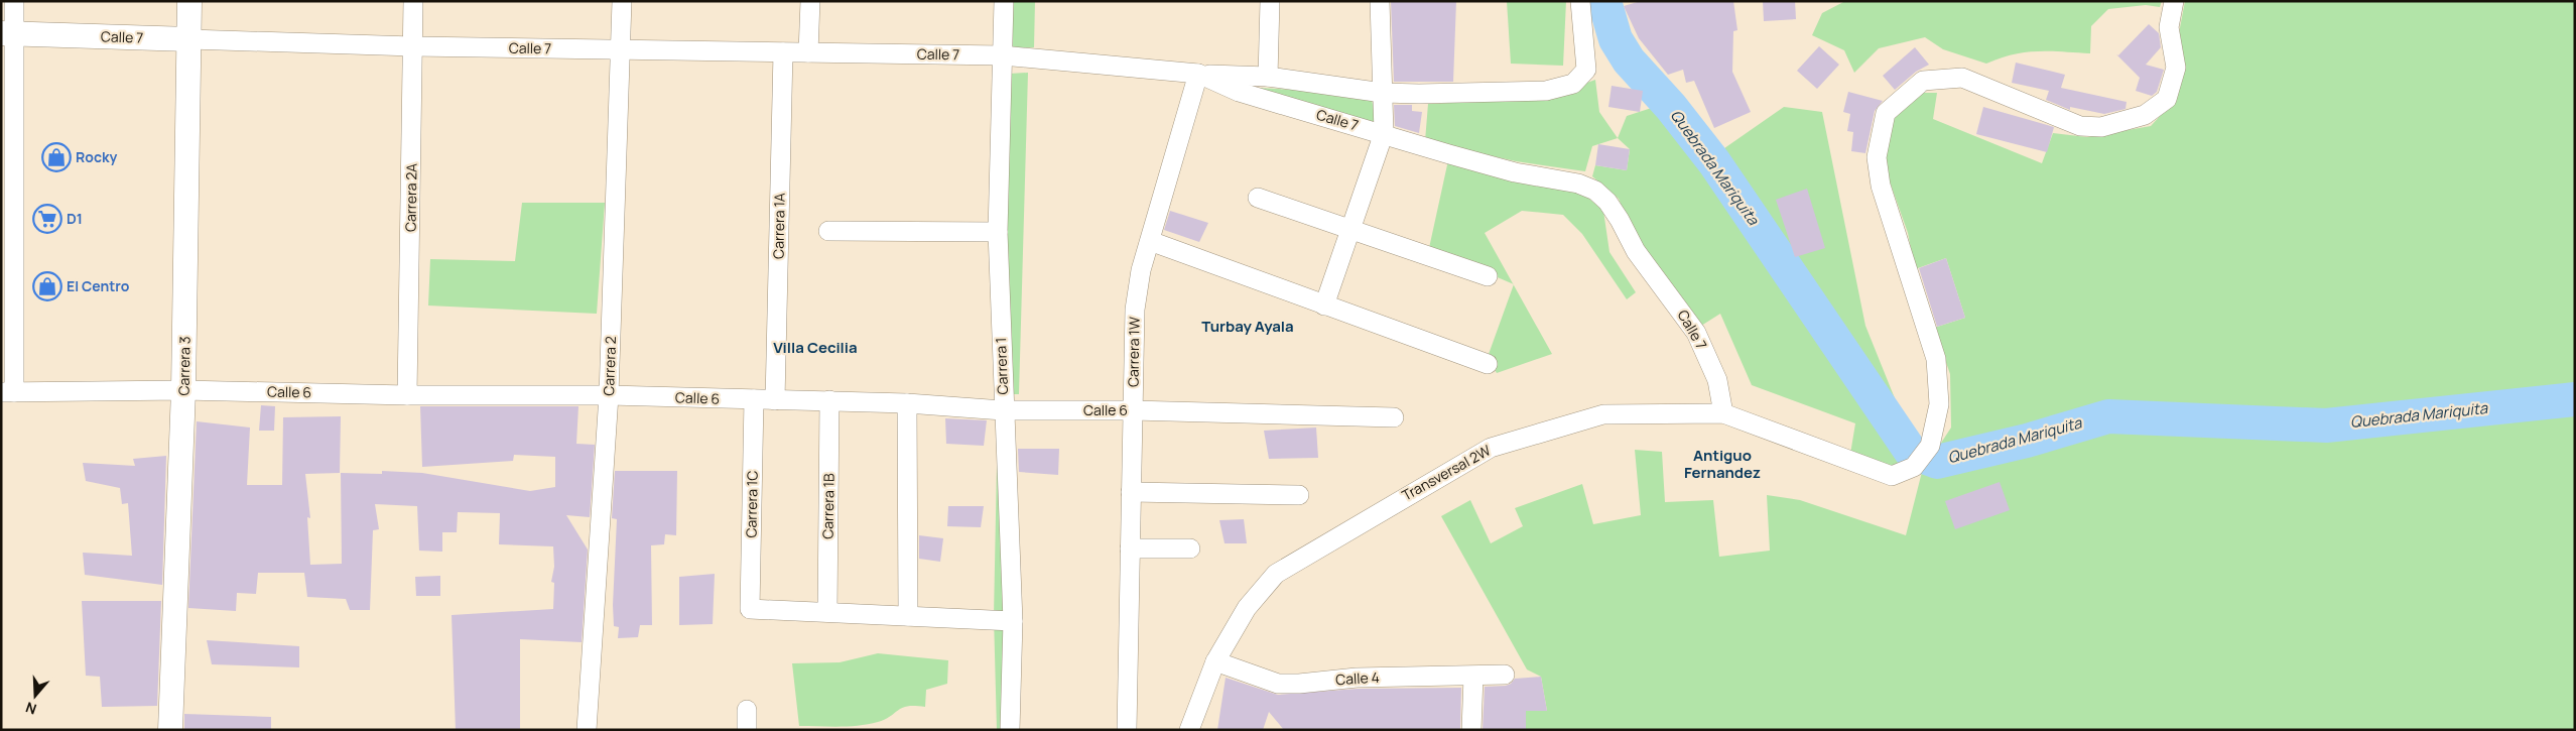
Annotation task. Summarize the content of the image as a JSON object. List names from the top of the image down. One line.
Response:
{"streets":{"street":["Calle 7","Carrera 2A","Carrera 1A","Carrera 1W","Carrera 3","Carrera 2","Carrera 1","Calle 6","Transversal 2W","Carrera 1C","Carrera 1B","Calle 4"]},"crossings":[["Calle 7","Carrera 2A"],["Calle 7","Carrera 1A"],["Calle 7","Carrera 1W"],["Calle 7","Carrera 3"],["Calle 7","Carrera 2"],["Calle 7","Carrera 1"],["Calle 7","Transversal 2W"],["Carrera 2A","Calle 6"],["Carrera 1A","Calle 6"],["Carrera 1W","Calle 6"],["Carrera 3","Calle 6"],["Carrera 2","Calle 6"],["Carrera 1","Calle 6"],["Calle 6","Carrera 1C"],["Calle 6","Carrera 1B"],["Transversal 2W","Calle 4"],["Carrera 1C","Carrera 1B"]],"districts":["Turbay Ayala","Villa Cecilia","Antiguo Fernandez"],"water":["Quebrada Mariquita"],"places":{"shop":["Rocky","El Centro"],"supermarket":["D1"]},"north":"bottom"}
